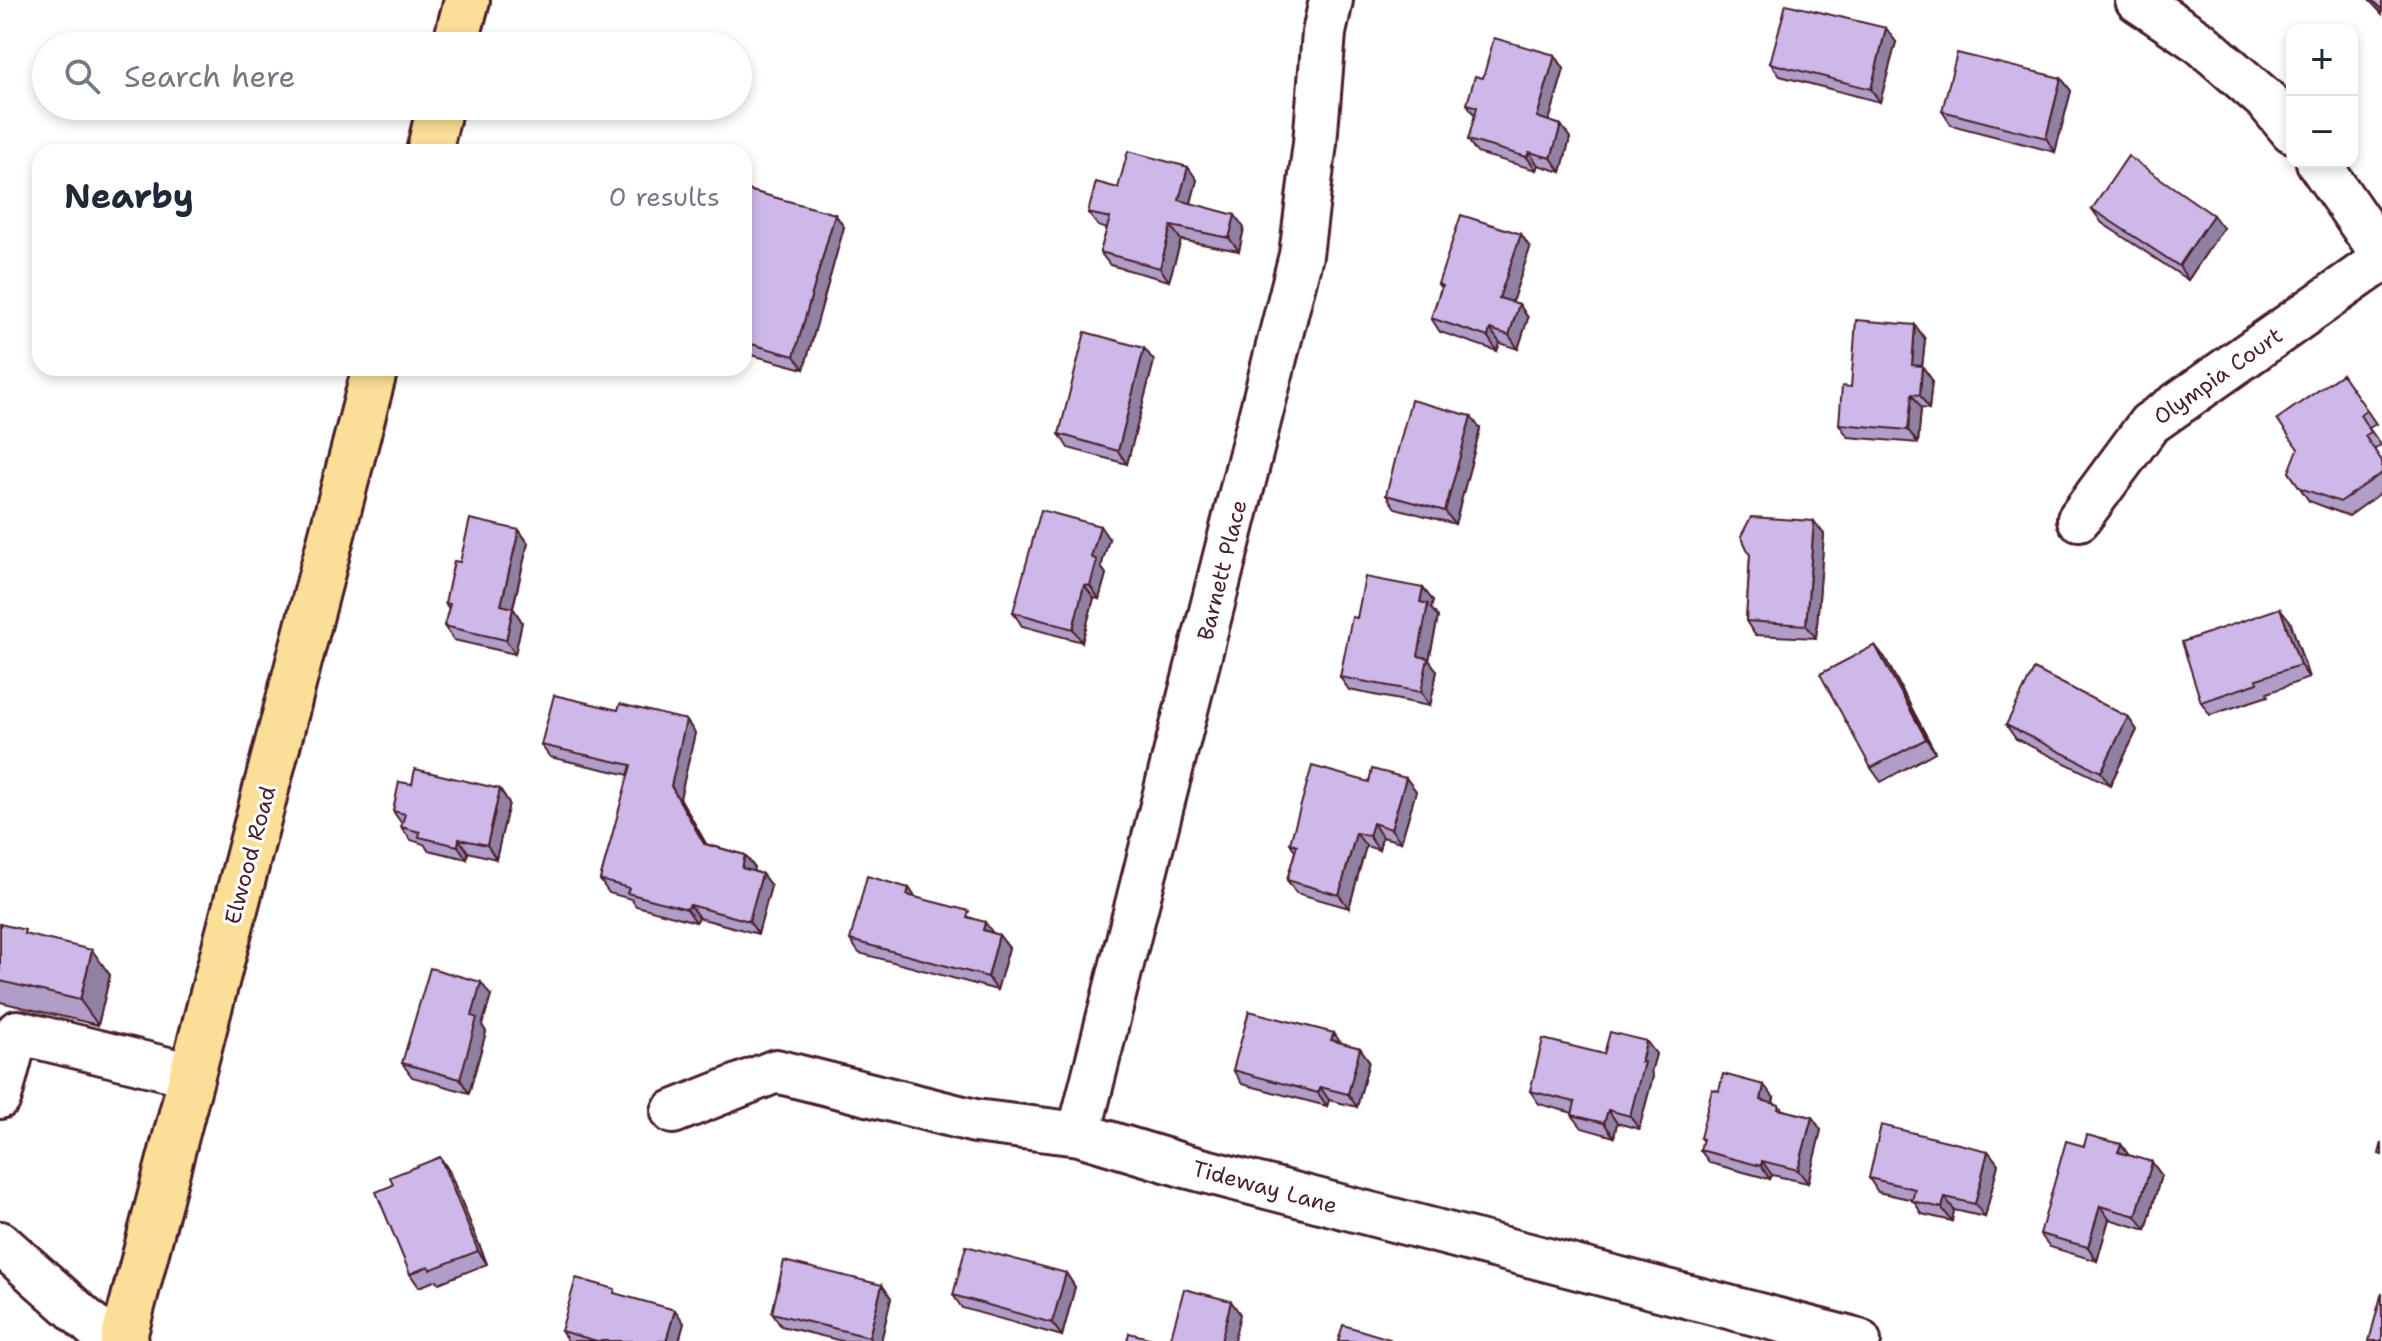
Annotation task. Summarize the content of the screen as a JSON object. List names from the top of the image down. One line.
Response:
{"streets":{"main road":["Elwood Road"],"street":["Olympia Court","Barnett Place","Tideway Lane"]},"crossings":[["Barnett Place","Tideway Lane"]],"page":{"map_buttons":["+","−"],"search":"Search here","heading":["Nearby","0 results"]}}
